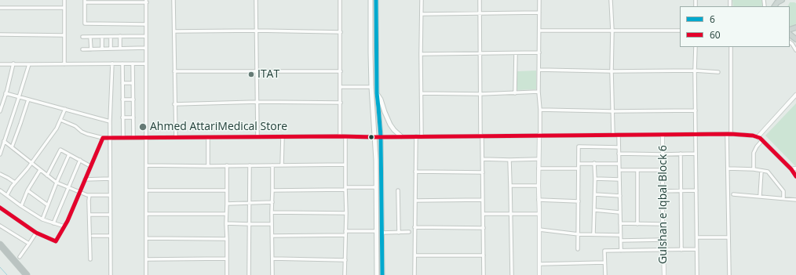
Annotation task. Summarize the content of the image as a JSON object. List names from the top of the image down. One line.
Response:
{"streets":{"street":["Gulshan e Iqbal Block 6"]},"places":["ITAT","Ahmed AttariMedical Store"],"lines":["transit line 6","transit line 60"],"legend":["6","60"]}
